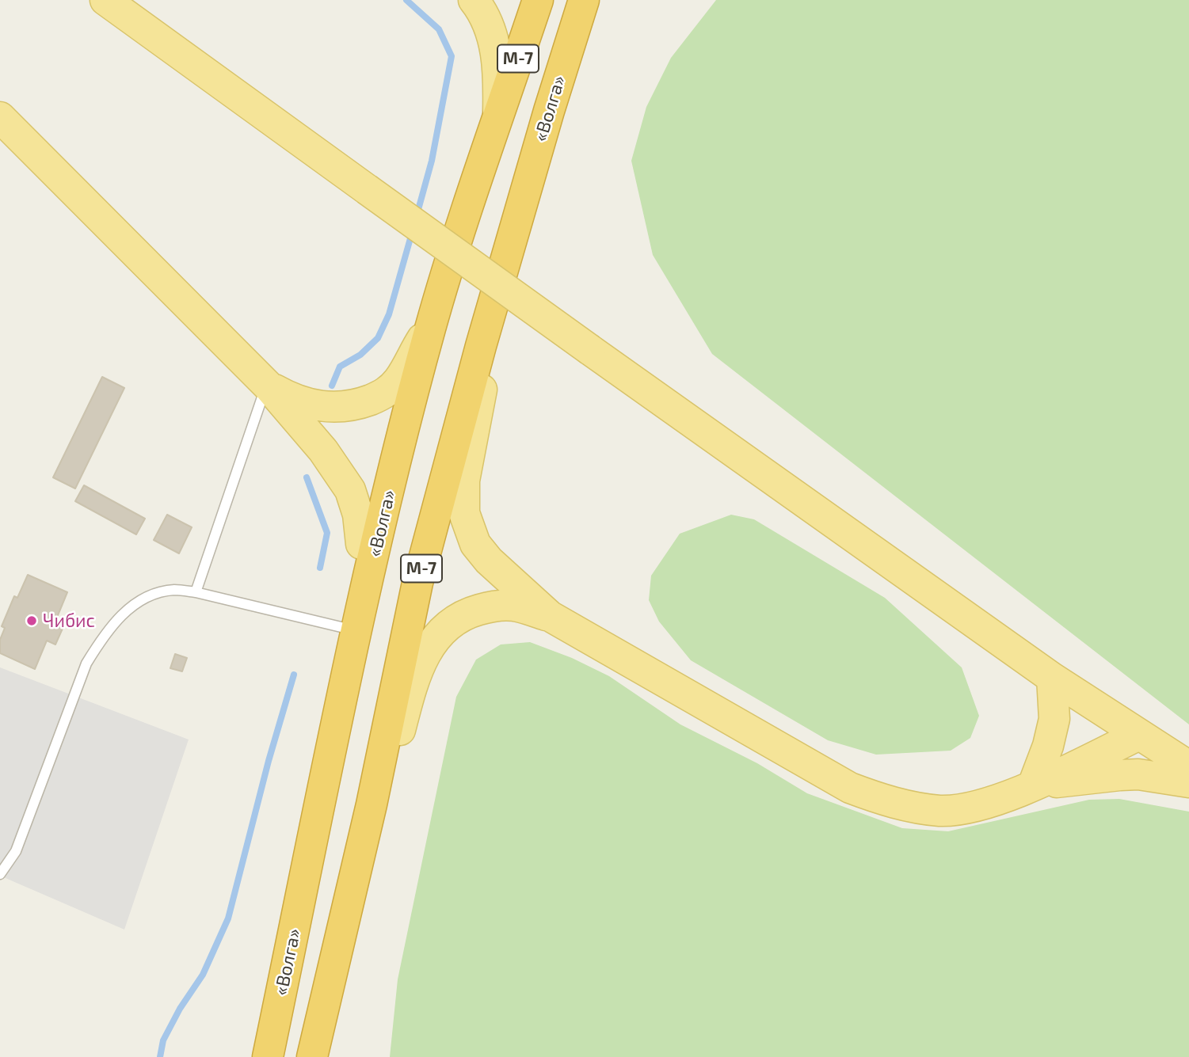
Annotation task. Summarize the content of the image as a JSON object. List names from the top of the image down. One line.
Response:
{"streets":{"highway":["М-7","«Волга»"]},"places":["Чибис"]}
